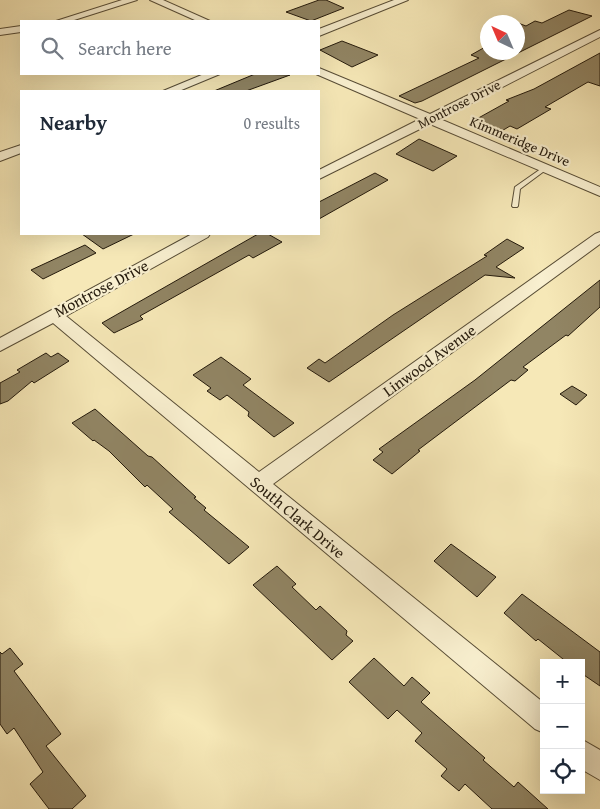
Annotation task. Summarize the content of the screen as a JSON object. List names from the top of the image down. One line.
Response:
{"streets":{"street":["Montrose Drive","Kimmeridge Drive","Linwood Avenue","South Clark Drive"]},"crossings":[["Montrose Drive","Kimmeridge Drive"],["Montrose Drive","South Clark Drive"],["Linwood Avenue","South Clark Drive"]],"north":"top left","page":{"search":"Search here","heading":["Nearby","0 results"],"map_buttons":["+","−"]}}
